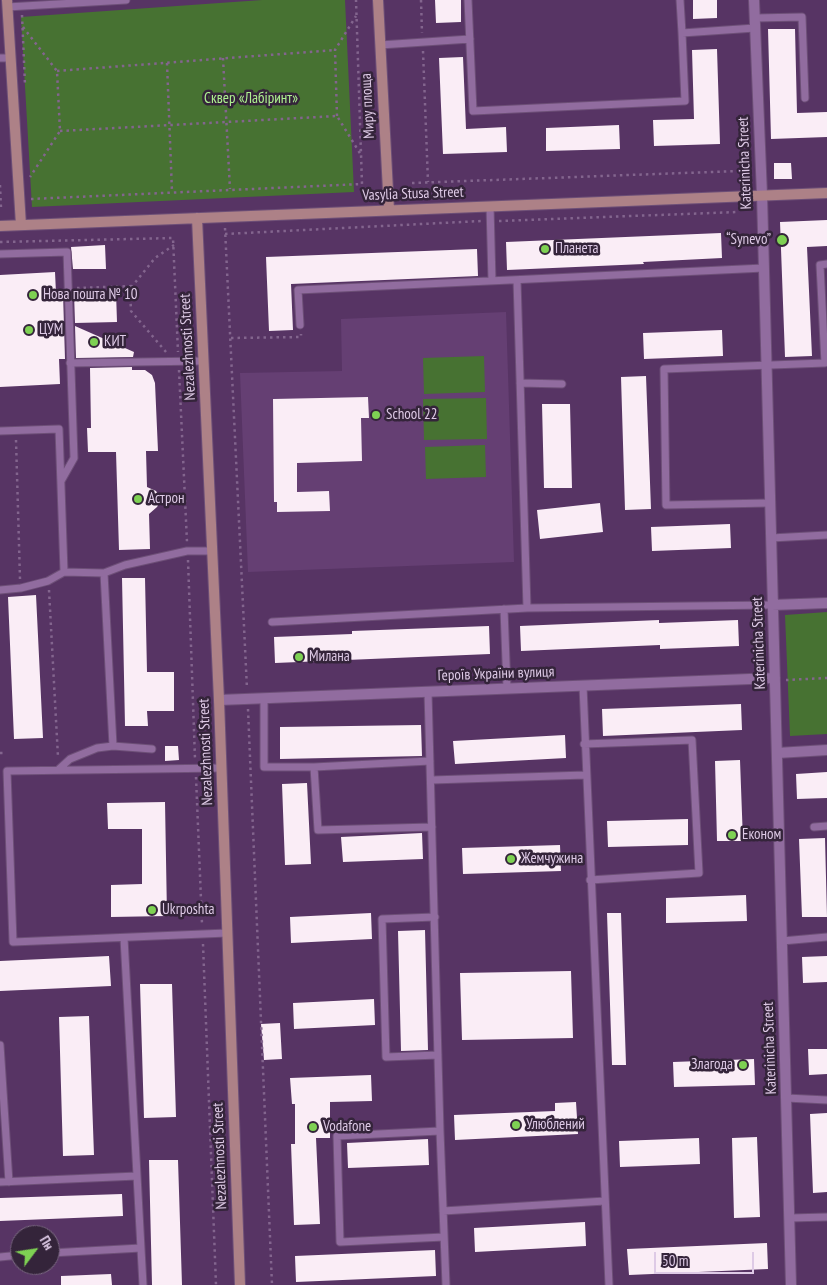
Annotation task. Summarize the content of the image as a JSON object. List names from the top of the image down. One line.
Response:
{"streets":{"street":["Миру площа","Katerinicha Street","Vasylia Stusa Street","Nezalezhnosti Street","Героїв України вулиця"]},"crossings":[["Миру площа","Vasylia Stusa Street"],["Katerinicha Street","Vasylia Stusa Street"],["Katerinicha Street","Героїв України вулиця"],["Vasylia Stusa Street","Nezalezhnosti Street"],["Nezalezhnosti Street","Героїв України вулиця"]],"parks":["Сквер «Лабіринт»"],"places":["“Synevo”","Планета","Нова пошта № 10","ЦУМ","КИТ","School 22","Астрон","Милана","Економ","Жемчужина","Ukrposhta","Злагода","Улюблений","Vodafone"],"scale_bar":"50 m","north":"top right"}
